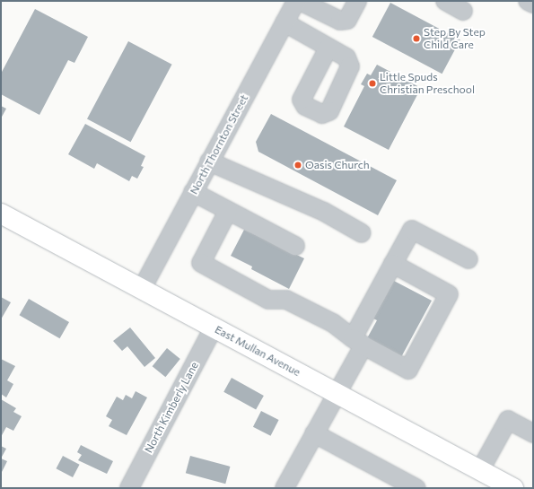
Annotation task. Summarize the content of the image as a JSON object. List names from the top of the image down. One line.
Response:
{"streets":{"main road":["East Mullan Avenue"],"street":["North Thornton Street","North Kimberly Lane"]},"crossings":[["North Thornton Street","East Mullan Avenue"],["East Mullan Avenue","North Kimberly Lane"]],"places":["Step By Step Child Care","Little Spuds Christian Preschool","Oasis Church"]}
